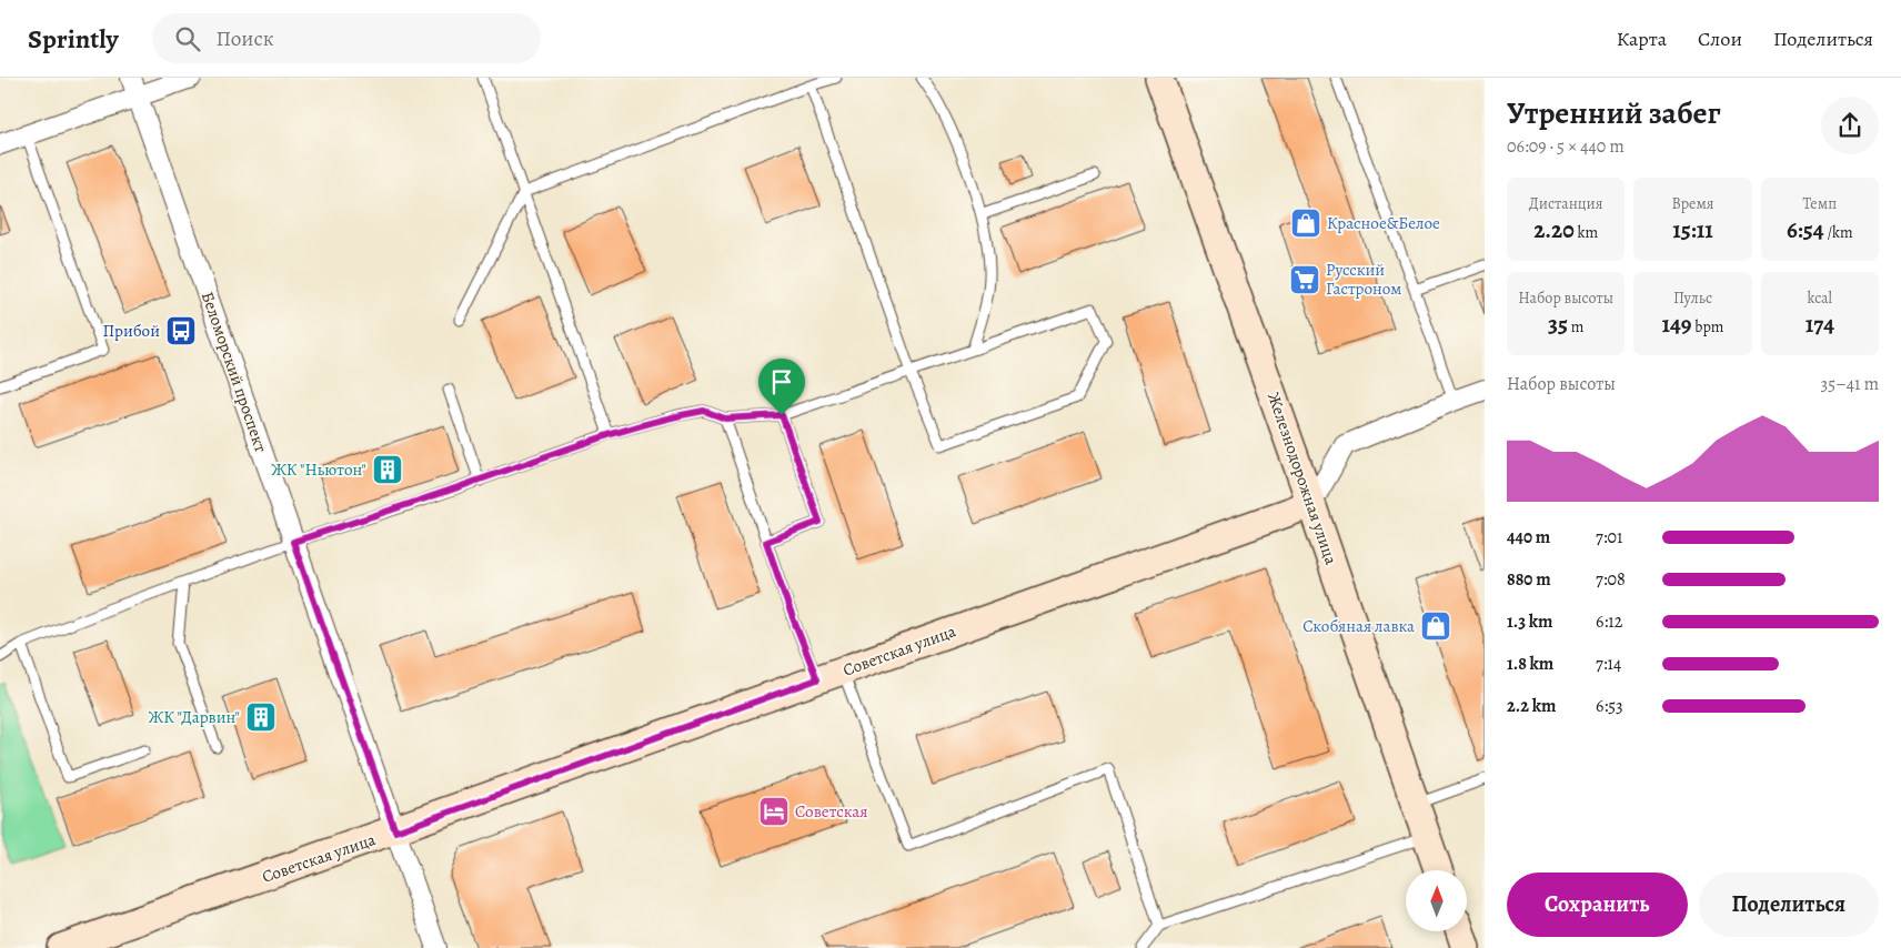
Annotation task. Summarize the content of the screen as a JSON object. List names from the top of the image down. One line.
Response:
{"streets":{"street":["Беломорский проспект","Железнодорожная улица","Советская улица"]},"crossings":[["Беломорский проспект","Советская улица"],["Железнодорожная улица","Советская улица"]],"places":{"shop":["Красное&Белое","Скобяная лавка"],"supermarket":["Русский Гастроном"],"bus stop":["Прибой"],"building":["ЖК \"Ньютон\"","ЖК \"Дарвин\""],"hotel":["Советская"]},"north":"top","page":{"header":"Sprintly","search":"Поиск","nav":["Карта","Слои","Поделиться"],"heading":["Утренний забег","06:09 · 5 × 440 m"],"stats":[["Дистанция","2.20 km"],["Время","15:11"],["Темп","6:54 /km"],["Набор высоты","35 m"],["Пульс","149 bpm"],["kcal","174"]],"chart":["Набор высоты","35–41 m"],"list":[{"name":"440 m","note":"7:01"},{"name":"880 m","note":"7:08"},{"name":"1.3 km","note":"6:12"},{"name":"1.8 km","note":"7:14"},{"name":"2.2 km","note":"6:53"}],"buttons":["Сохранить","Поделиться"]}}
